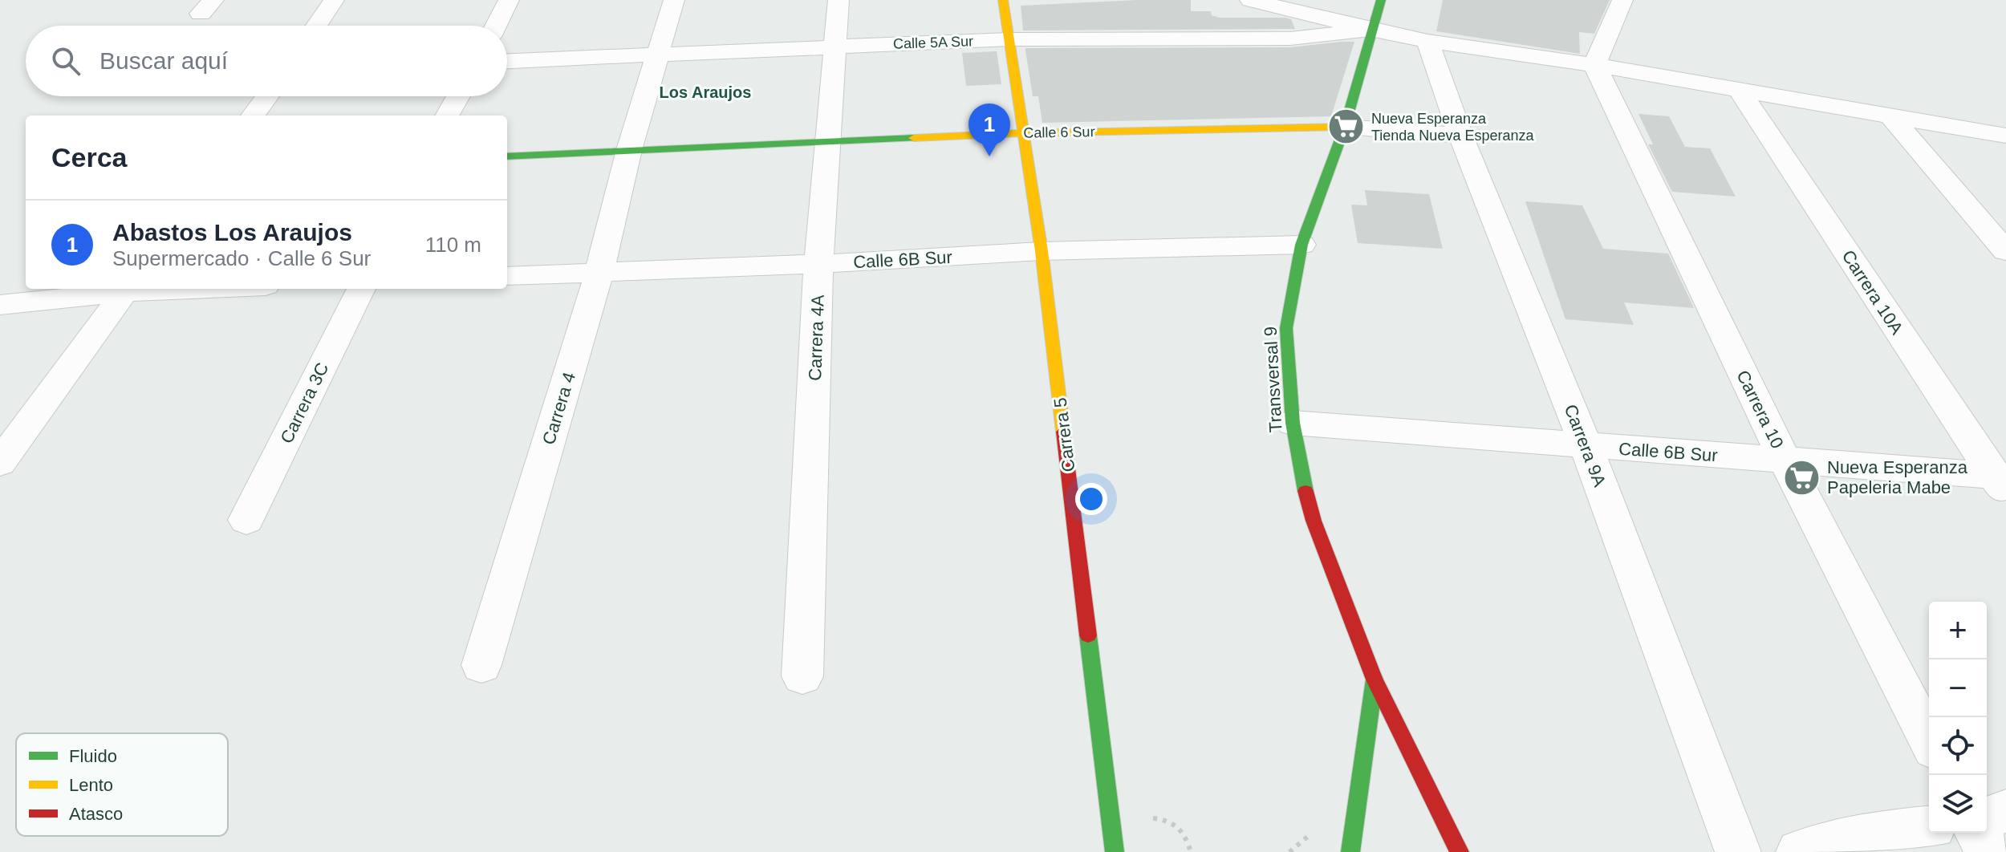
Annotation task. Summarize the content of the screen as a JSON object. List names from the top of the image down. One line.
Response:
{"streets":{"street":["Calle 5A Sur","Calle 6 Sur","Calle 6B Sur","Carrera 10A","Carrera 4A","Transversal 9","Carrera 3C","Carrera 4","Carrera 10","Carrera 5","Carrera 9A"]},"crossings":[["Calle 5A Sur","Carrera 4A"],["Calle 5A Sur","Transversal 9"],["Calle 5A Sur","Carrera 5"],["Calle 6 Sur","Carrera 4A"],["Calle 6 Sur","Transversal 9"],["Calle 6 Sur","Carrera 4"],["Calle 6 Sur","Carrera 5"],["Calle 6 Sur","Carrera 9A"],["Calle 6B Sur","Carrera 10A"],["Calle 6B Sur","Carrera 4A"],["Calle 6B Sur","Transversal 9"],["Calle 6B Sur","Carrera 4"],["Calle 6B Sur","Carrera 10"],["Calle 6B Sur","Carrera 5"],["Calle 6B Sur","Carrera 9A"]],"districts":["Los Araujos"],"places":{"supermarket":["Nueva Esperanza Tienda Nueva Esperanza","Nueva Esperanza Papeleria Mabe"]},"legend":["Fluido","Lento","Atasco"],"page":{"search":"Buscar aquí","pins":"1","heading":"Cerca","list":[{"mark":"1","name":"Abastos Los Araujos","note":"Supermercado · Calle 6 Sur","value":"110 m"}],"map_buttons":["+","−"]}}
